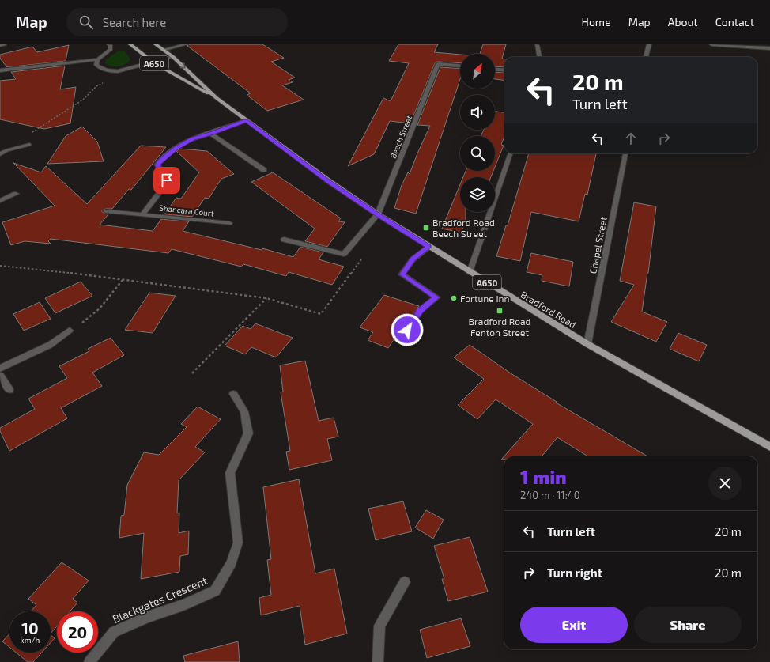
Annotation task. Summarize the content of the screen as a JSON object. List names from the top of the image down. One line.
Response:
{"streets":{"main road":["A650","Bradford Road"],"street":["Beech Street","Shancara Court","Chapel Street","Blackgates Crescent"]},"crossings":[["Beech Street","Bradford Road"],["Shancara Court","Bradford Road"],["Chapel Street","Bradford Road"]],"places":{"transit":["Bradford Road Beech Street","Bradford Road Fenton Street"],"other":["Fortune Inn"]},"north":"top right","page":{"header":"Map","search":"Search here","nav":["Home","Map","About","Contact"],"turn":["20 m","Turn left"],"heading":["1 min","240 m · 11:40"],"list":[{"name":"Turn left","value":"20 m"},{"name":"Turn right","value":"20 m"}],"buttons":["Exit","Share"],"speed":"10 km/h","limit":"20"}}
